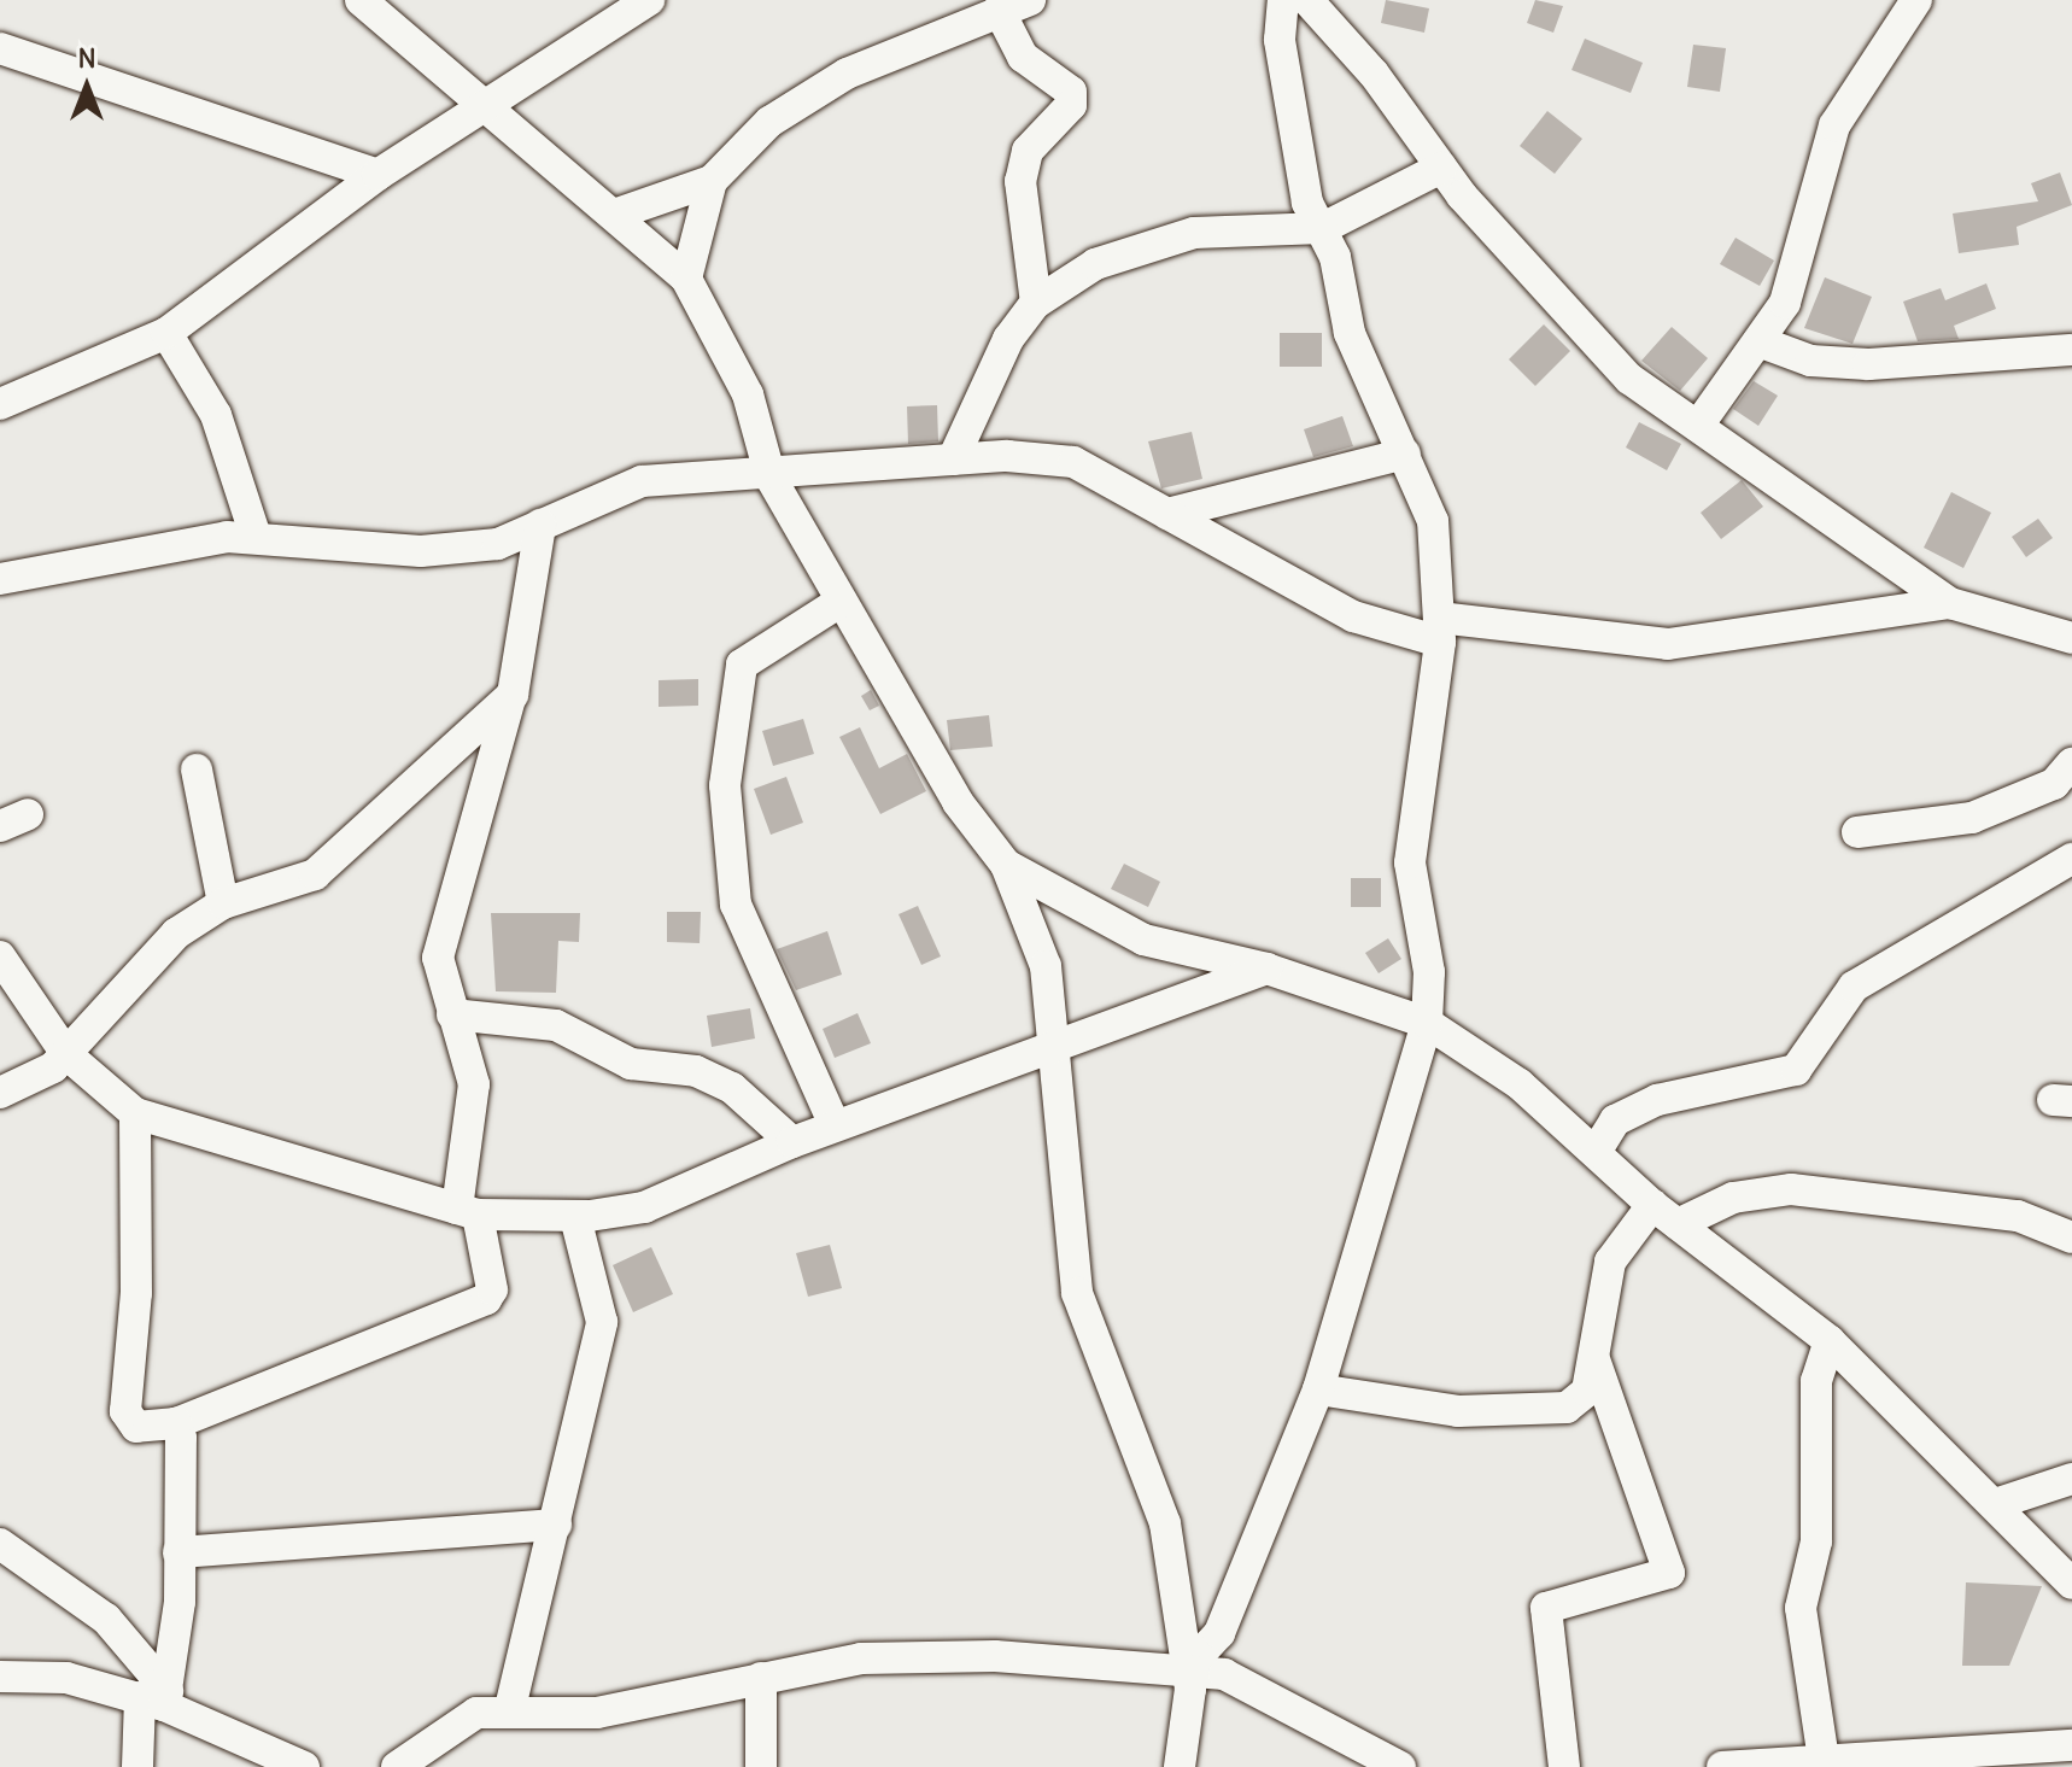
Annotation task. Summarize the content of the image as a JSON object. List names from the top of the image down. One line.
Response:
{"north":"top"}
